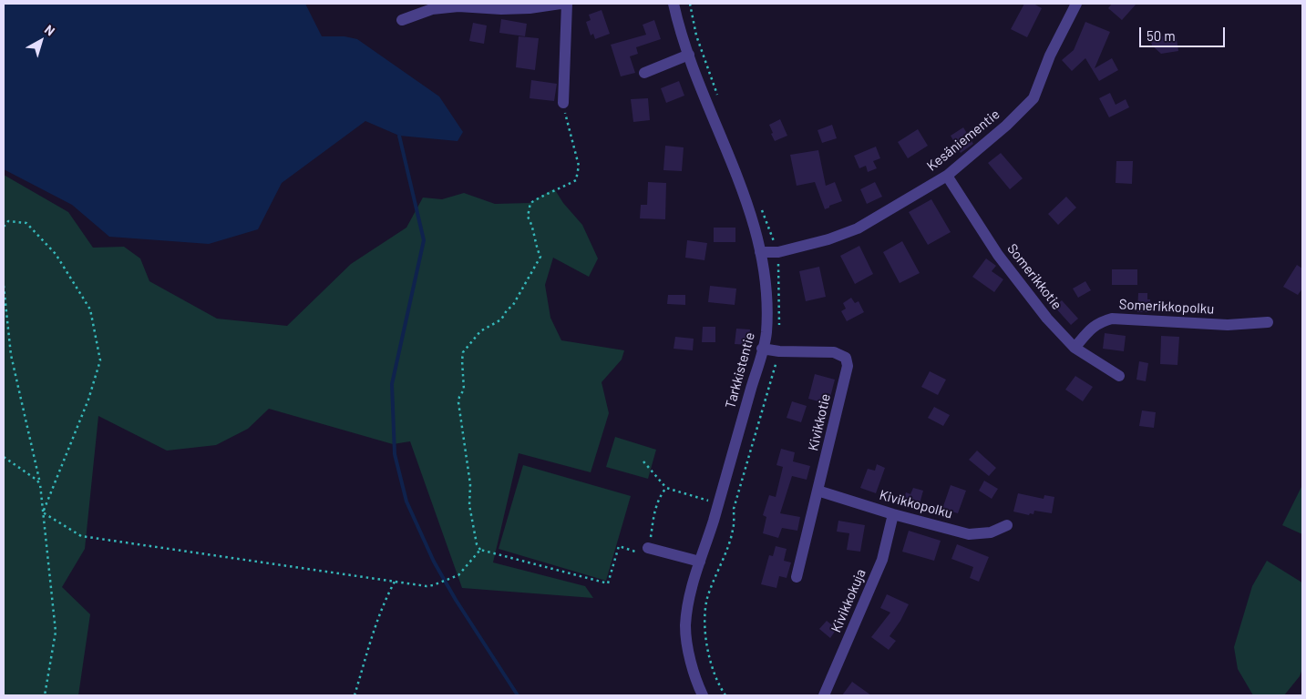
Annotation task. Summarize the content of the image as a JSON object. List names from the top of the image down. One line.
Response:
{"streets":{"street":["Kesäniementie","Somerikkotie","Somerikkopolku","Tarkkistentie","Kivikkotie","Kivikkopolku","Kivikkokuja"]},"crossings":[["Kesäniementie","Somerikkotie"],["Kesäniementie","Tarkkistentie"],["Somerikkotie","Somerikkopolku"],["Tarkkistentie","Kivikkotie"],["Kivikkotie","Kivikkopolku"],["Kivikkopolku","Kivikkokuja"]],"scale_bar":"50 m","north":"top right"}
